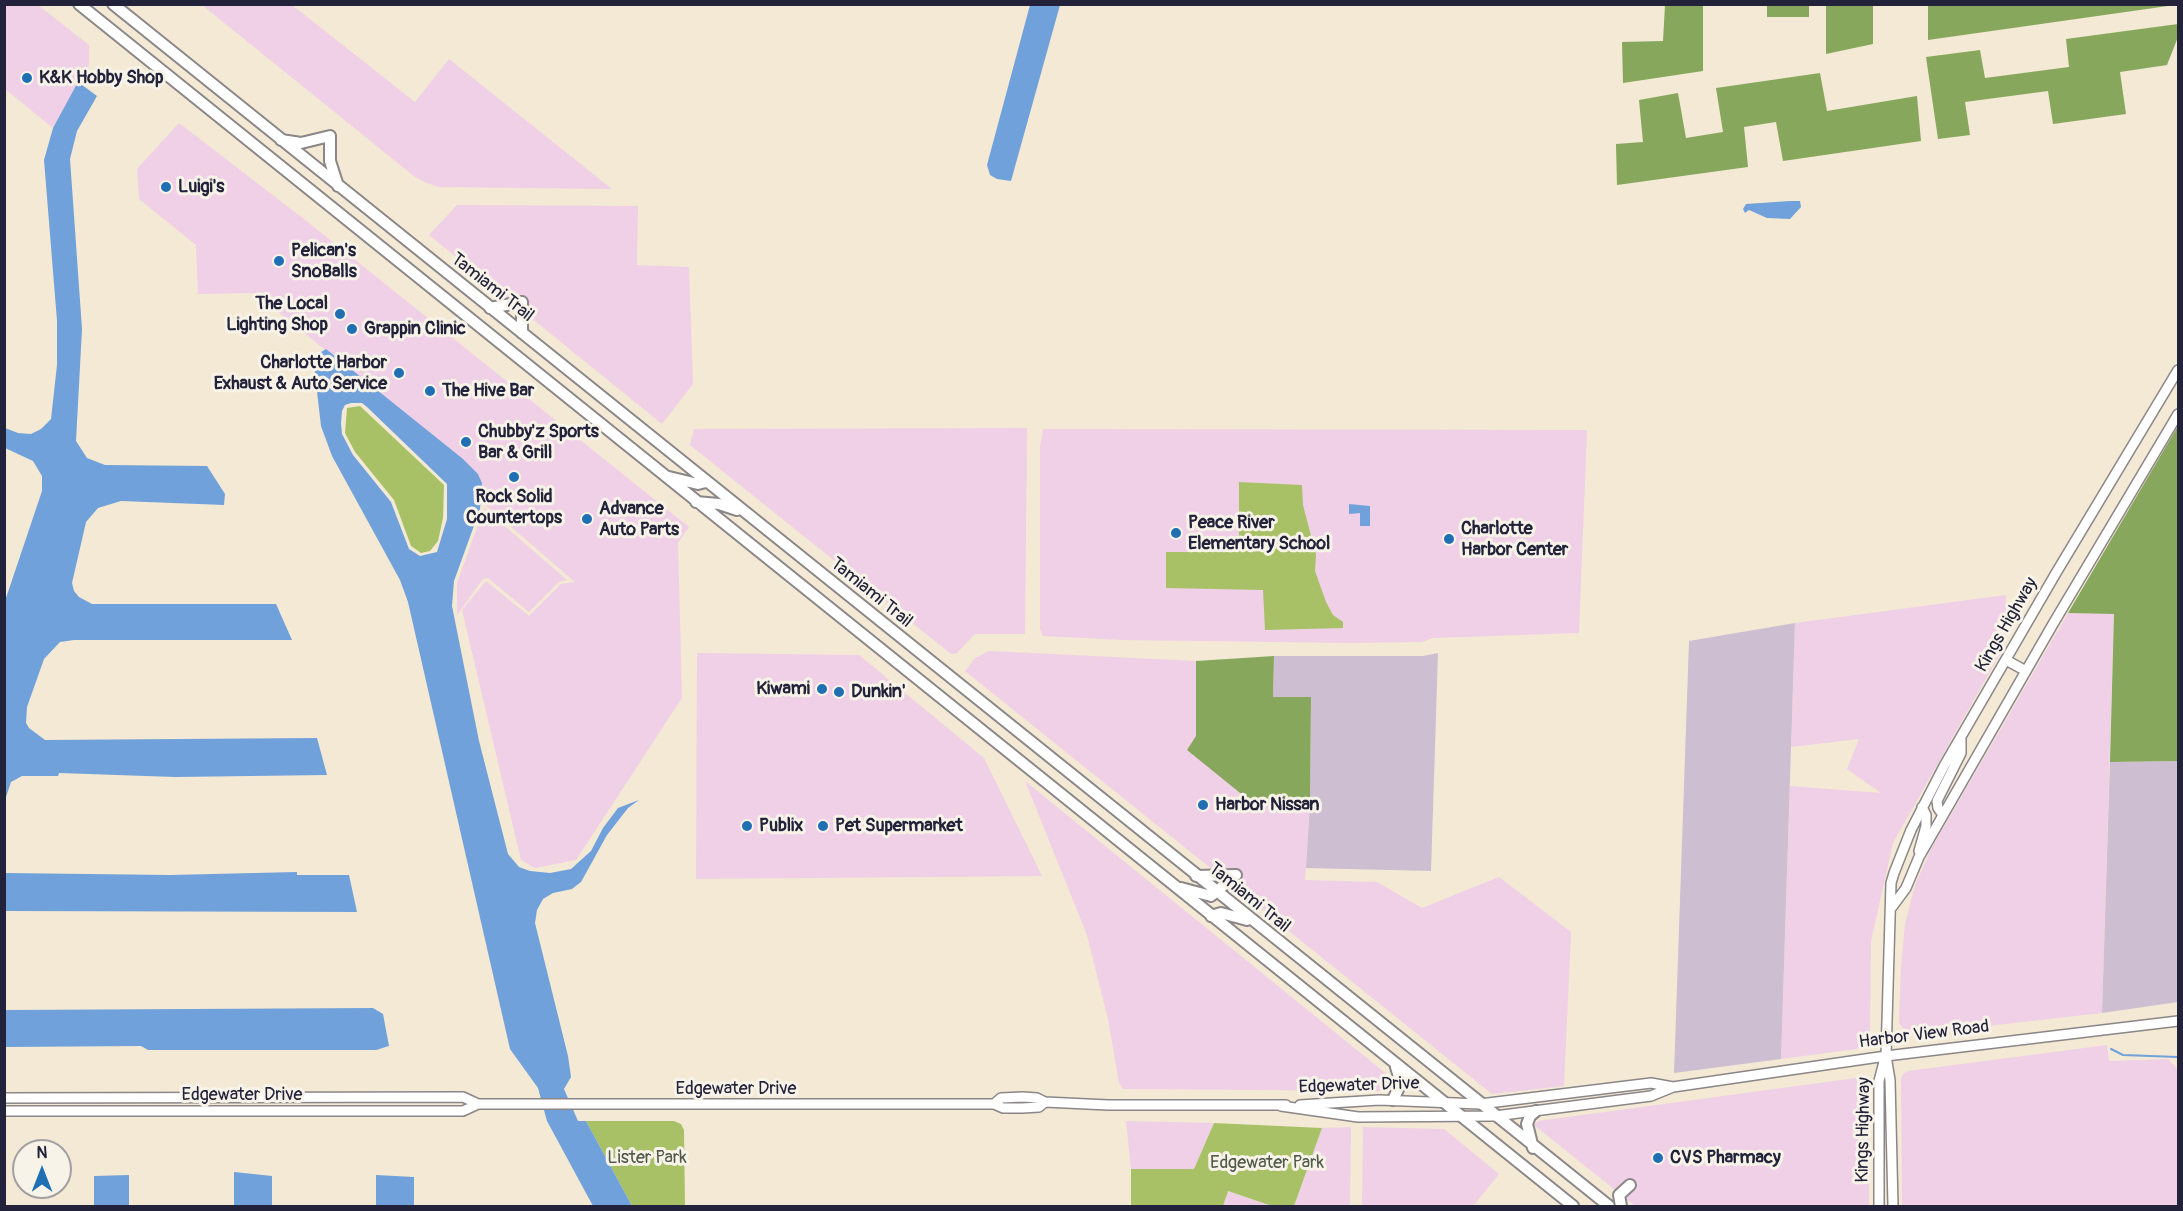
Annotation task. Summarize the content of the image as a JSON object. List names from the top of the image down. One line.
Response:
{"streets":{"main road":["Tamiami Trail","Kings Highway","Harbor View Road","Edgewater Drive"]},"crossings":[["Tamiami Trail","Harbor View Road"],["Tamiami Trail","Edgewater Drive"],["Kings Highway","Harbor View Road"],["Harbor View Road","Edgewater Drive"]],"parks":["Lister Park","Edgewater Park"],"places":["K&K Hobby Shop","Luigi's","Pelican's SnoBalls","The Local Lighting Shop","Grappin Clinic","Charlotte Harbor Exhaust & Auto Service","The Hive Bar","Chubby'z Sports Bar & Grill","Rock Solid Countertops","Advance Auto Parts","Peace River Elementary School","Charlotte Harbor Center","Kiwami","Dunkin'","Harbor Nissan","Publix","Pet Supermarket","CVS Pharmacy"],"north":"top"}
